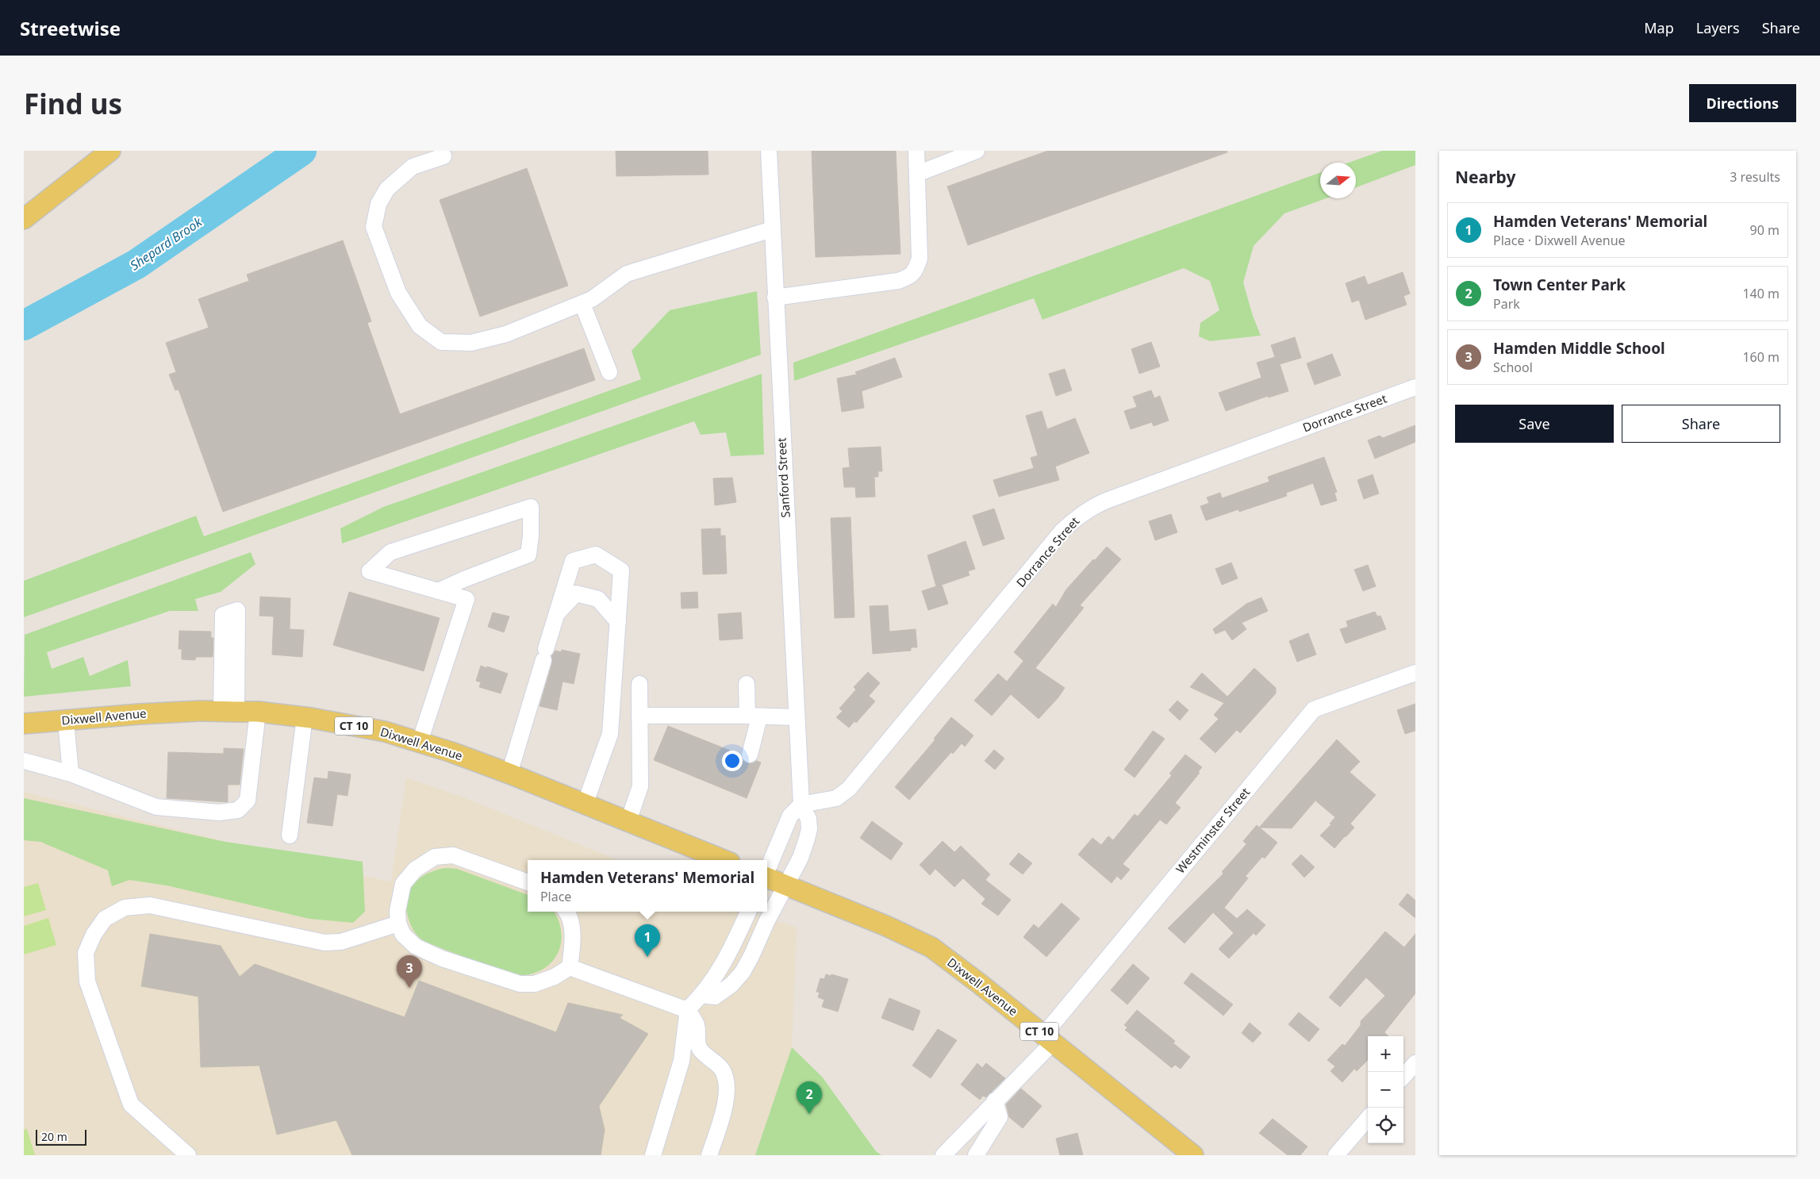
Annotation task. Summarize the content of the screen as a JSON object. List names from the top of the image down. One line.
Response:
{"streets":{"main road":["Dixwell Avenue","CT 10"],"street":["Dorrance Street","Sanford Street","Westminster Street"]},"crossings":[["Dorrance Street","Sanford Street"],["Sanford Street","Dixwell Avenue"],["Dixwell Avenue","Westminster Street"]],"water":["Shepard Brook"],"scale_bar":"20 m","north":"right","page":{"header":"Streetwise","nav":["Map","Layers","Share"],"buttons":["Directions",["Save","Share"]],"title":"Find us","heading":["Nearby","3 results"],"list":[{"mark":"1","name":"Hamden Veterans' Memorial","note":"Place · Dixwell Avenue","value":"90 m"},{"mark":"2","name":"Town Center Park","note":"Park","value":"140 m"},{"mark":"3","name":"Hamden Middle School","note":"School","value":"160 m"}],"popup":["Hamden Veterans' Memorial","Place"],"pins":["1","3","2"],"map_buttons":["+","−"],"scale":"20 m"}}
